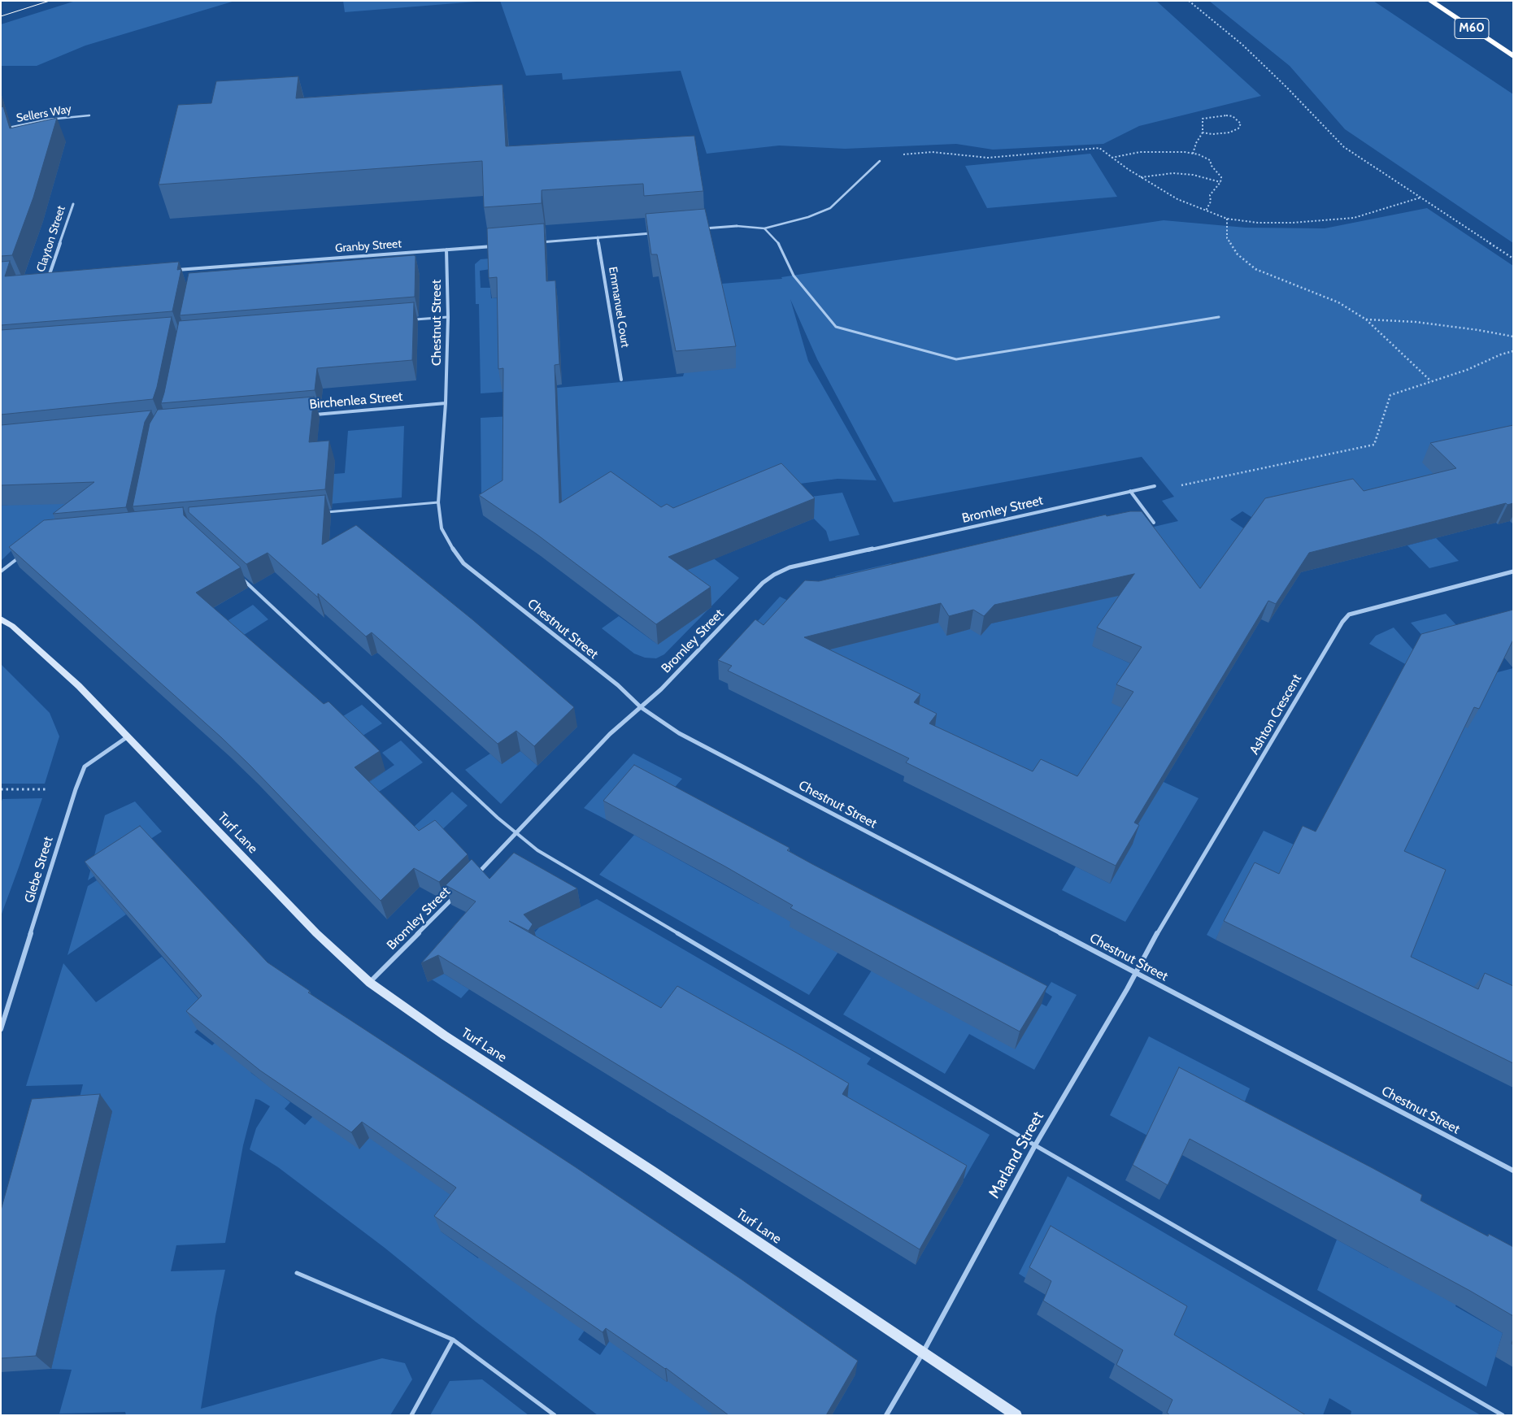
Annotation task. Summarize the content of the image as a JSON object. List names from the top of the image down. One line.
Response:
{"streets":{"highway":["M60"],"street":["Clayton Street","Granby Street","Emmanuel Court","Chestnut Street","Birchenlea Street","Bromley Street","Ashton Crescent","Turf Lane","Glebe Street","Marland Street"],"lane":["Sellers Way"]},"crossings":[["Granby Street","Chestnut Street"],["Chestnut Street","Birchenlea Street"],["Chestnut Street","Bromley Street"],["Chestnut Street","Ashton Crescent"],["Chestnut Street","Marland Street"],["Bromley Street","Turf Lane"],["Ashton Crescent","Marland Street"],["Turf Lane","Glebe Street"],["Turf Lane","Marland Street"]]}
